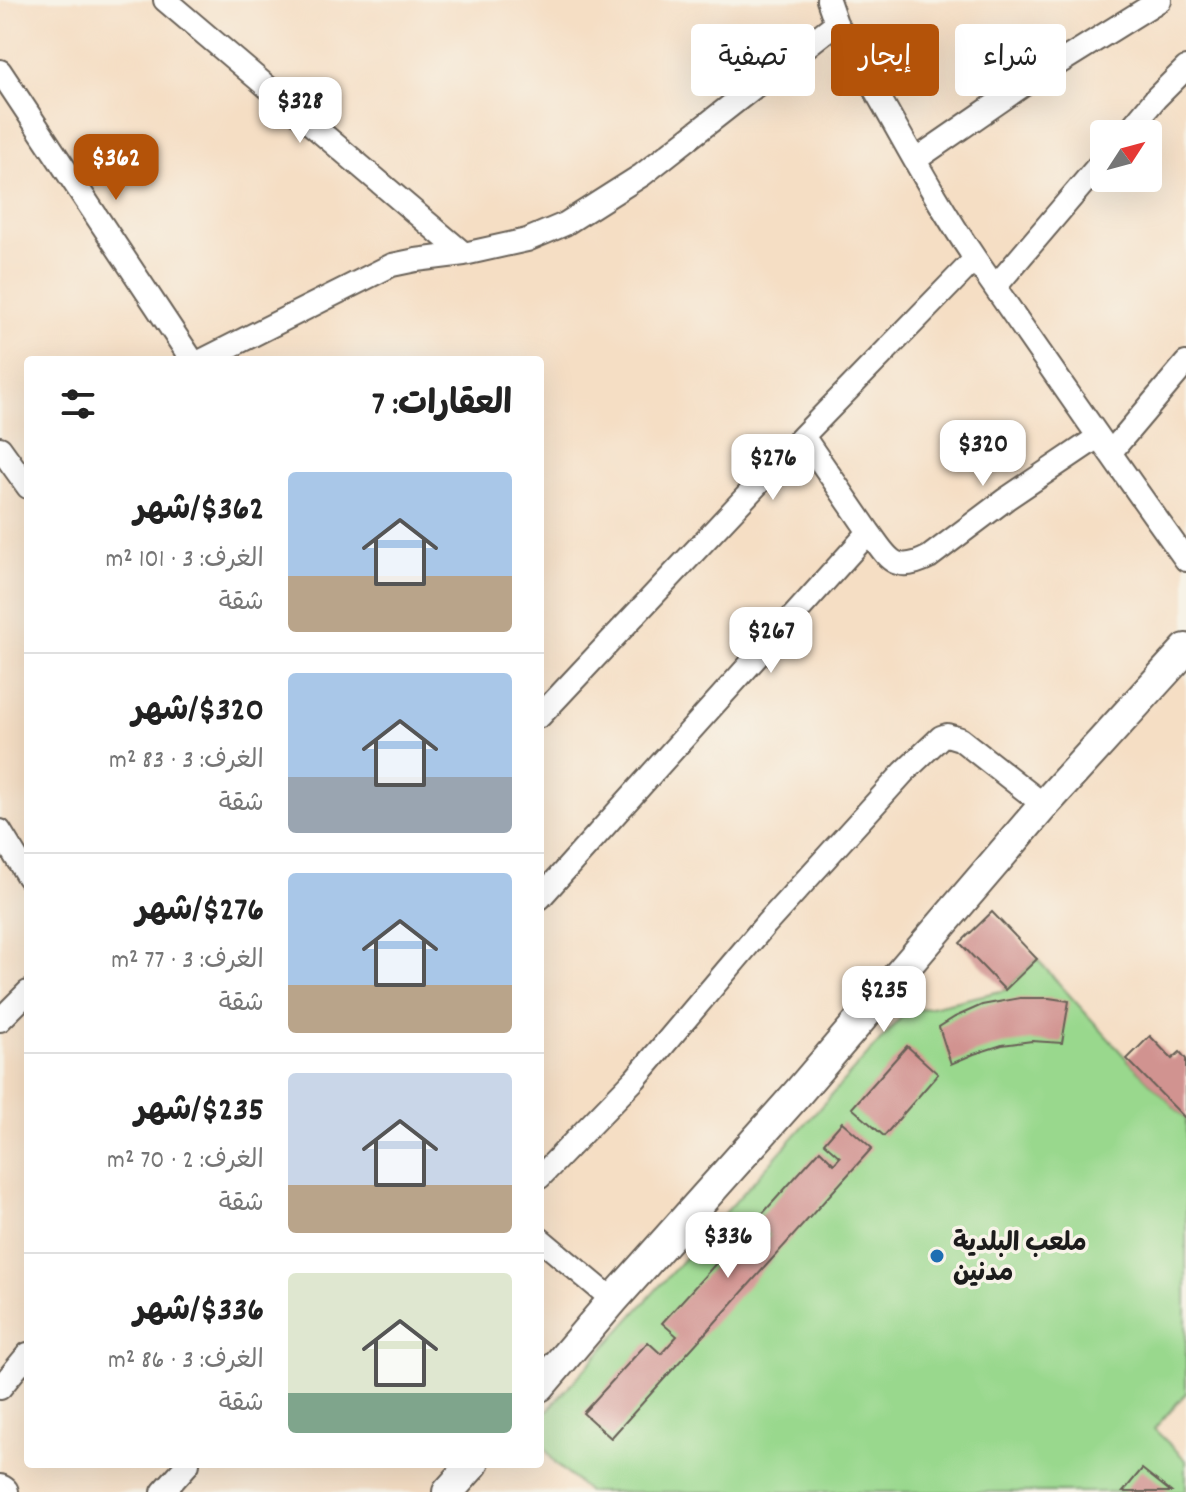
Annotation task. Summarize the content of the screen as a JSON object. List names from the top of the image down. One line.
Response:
{"places":["ملعب البلدية مدنين"],"north":"top right","page":{"chip":["شراء","إيجار","تصفية"],"price":["$328","$362","$320","$276","$267","$235","$336"],"heading":"العقارات: 7","list":[{"name":"$362/شهر","note":"الغرف: 3 · 101 m² · شقة"},{"name":"$320/شهر","note":"الغرف: 3 · 83 m² · شقة"},{"name":"$276/شهر","note":"الغرف: 3 · 77 m² · شقة"},{"name":"$235/شهر","note":"الغرف: 2 · 70 m² · شقة"},{"name":"$336/شهر","note":"الغرف: 3 · 86 m² · شقة"}]}}
